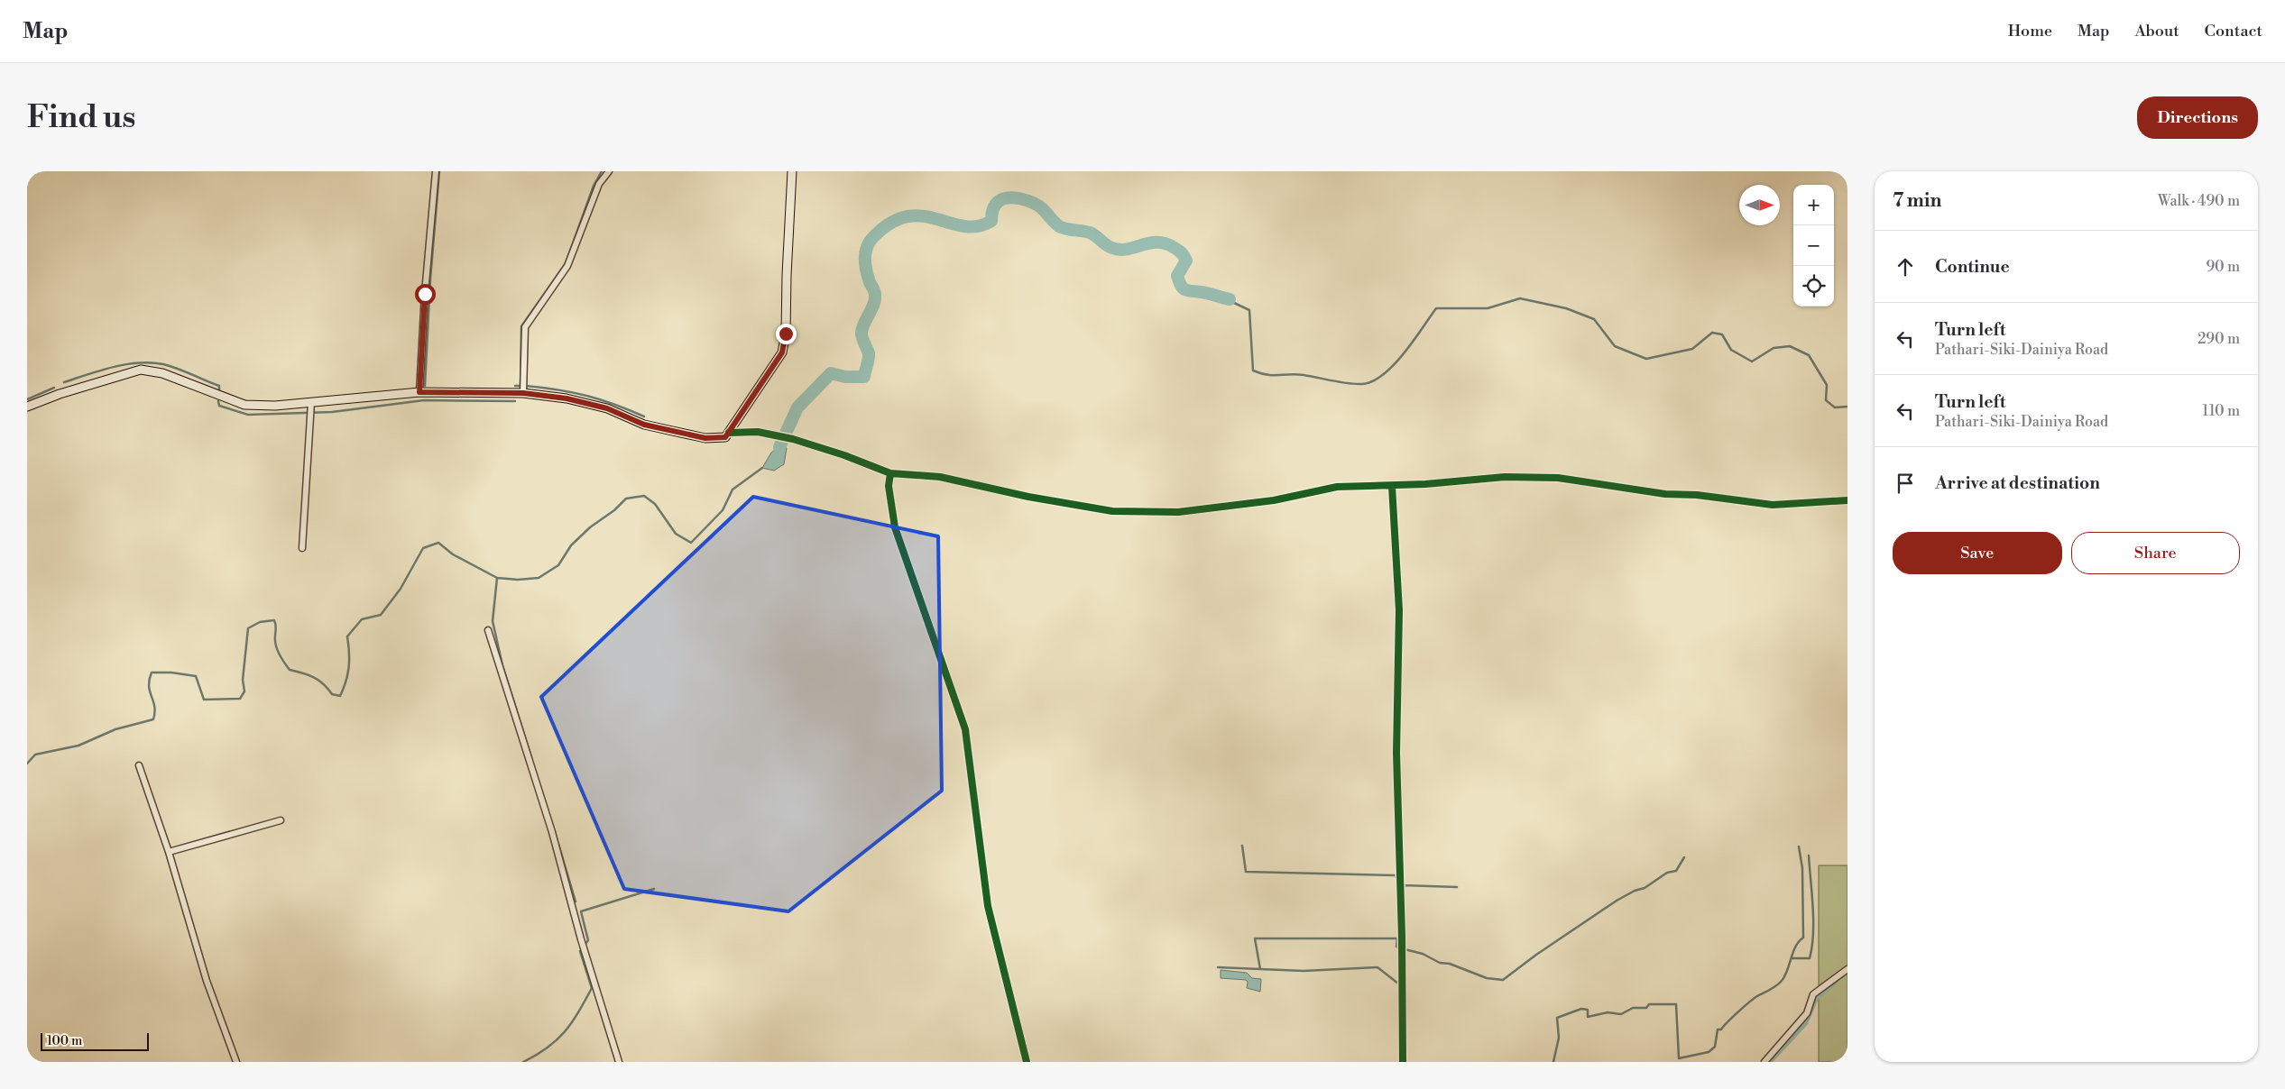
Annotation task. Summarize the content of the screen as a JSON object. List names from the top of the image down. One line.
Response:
{"scale_bar":"100 m","north":"right","page":{"header":"Map","nav":["Home","Map","About","Contact"],"buttons":["Directions",["Save","Share"]],"title":"Find us","heading":["7 min","Walk · 490 m"],"map_buttons":["+","−"],"list":[["Continue","90 m"],["Turn left","Pathari-Siki-Dainiya Road","290 m"],["Turn left","Pathari-Siki-Dainiya Road","110 m"],"Arrive at destination"],"scale":"100 m"}}
